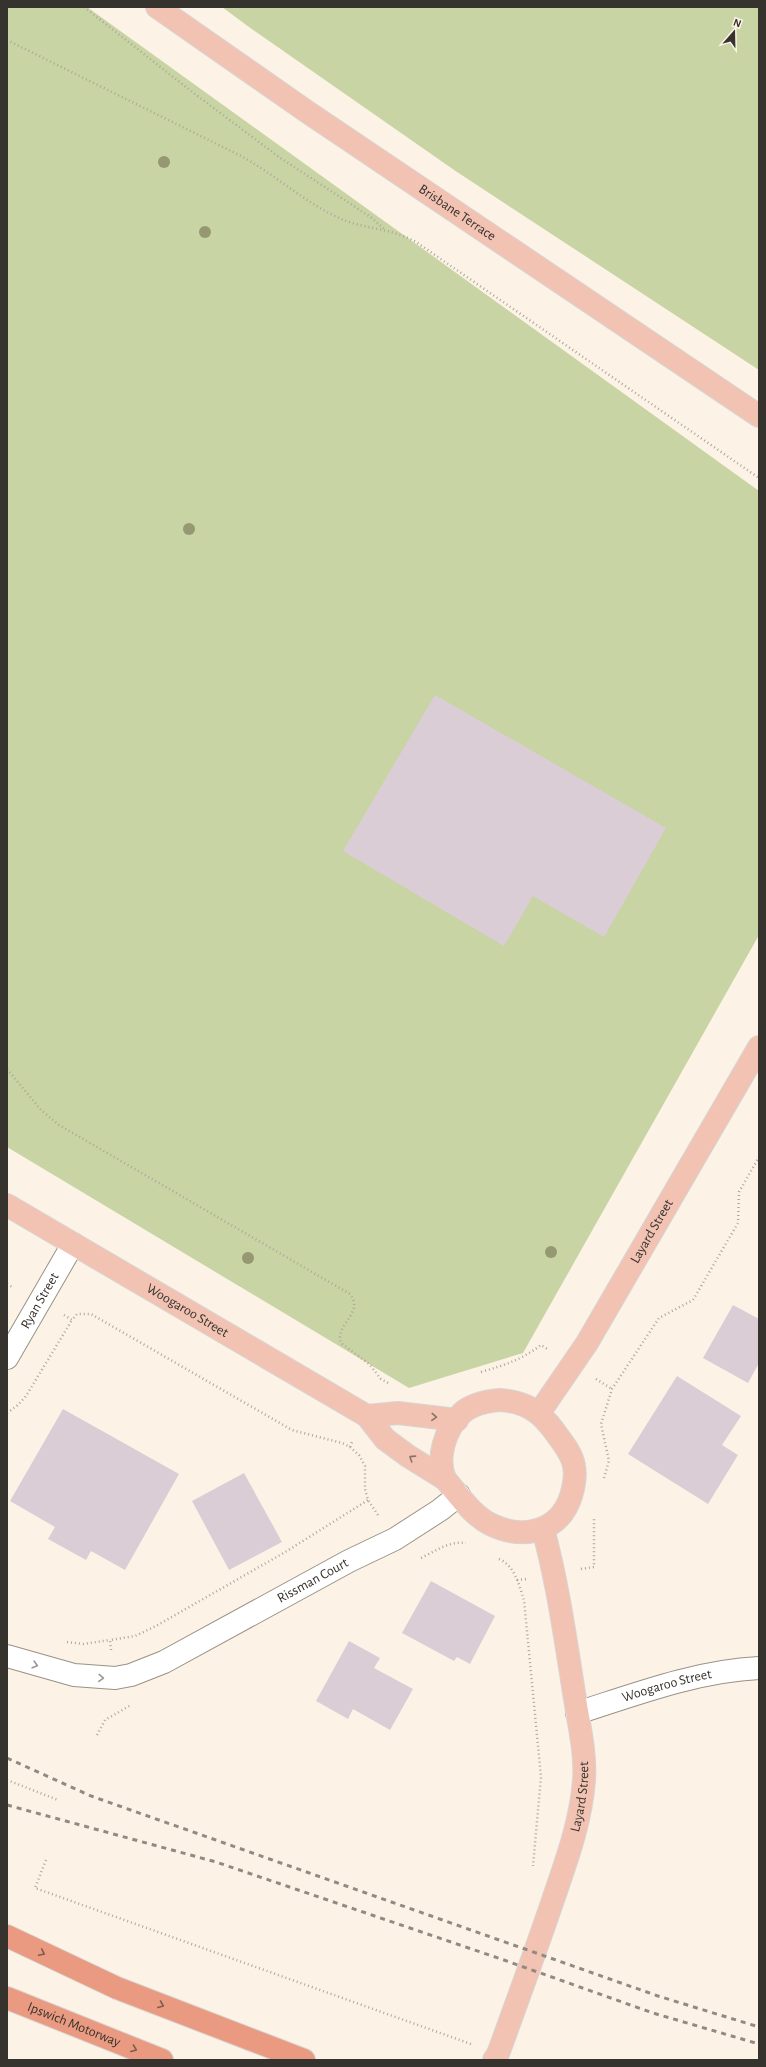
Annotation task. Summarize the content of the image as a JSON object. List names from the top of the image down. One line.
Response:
{"streets":{"highway":["Ipswich Motorway"],"main road":["Brisbane Terrace","Layard Street","Woogaroo Street"],"street":["Ryan Street","Rissman Court"]},"crossings":[["Layard Street","Woogaroo Street"],["Layard Street","Rissman Court"],["Ryan Street","Woogaroo Street"],["Woogaroo Street","Rissman Court"]],"one_way":["Rissman Court"],"north":"top"}
